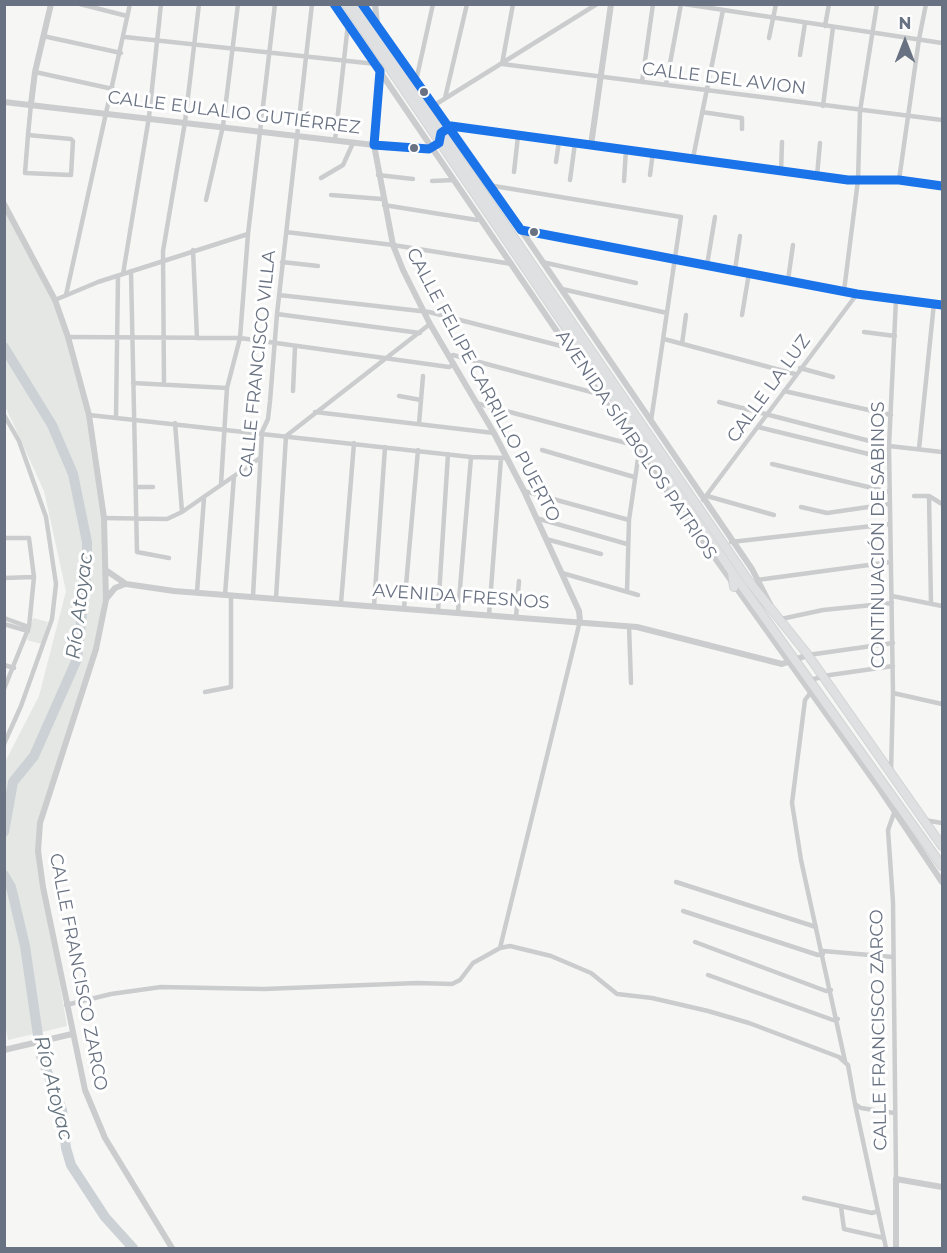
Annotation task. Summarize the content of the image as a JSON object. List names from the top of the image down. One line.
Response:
{"streets":{"main road":["AVENIDA SÍMBOLOS PATRIOS"],"street":["CALLE DEL AVION","CALLE EULALIO GUTIÉRREZ","CALLE FRANCISCO VILLA","CALLE FELIPE CARRILLO PUERTO","CALLE LA LUZ","CONTINUACIÓN DE SABINOS","AVENIDA FRESNOS","CALLE FRANCISCO ZARCO"]},"crossings":[["CALLE EULALIO GUTIÉRREZ","CALLE FRANCISCO VILLA"],["CALLE EULALIO GUTIÉRREZ","CALLE FELIPE CARRILLO PUERTO"],["CALLE EULALIO GUTIÉRREZ","AVENIDA SÍMBOLOS PATRIOS"],["CALLE FRANCISCO VILLA","AVENIDA FRESNOS"],["CALLE FELIPE CARRILLO PUERTO","AVENIDA FRESNOS"],["CALLE LA LUZ","AVENIDA SÍMBOLOS PATRIOS"],["AVENIDA SÍMBOLOS PATRIOS","CONTINUACIÓN DE SABINOS"],["AVENIDA SÍMBOLOS PATRIOS","AVENIDA FRESNOS"],["AVENIDA SÍMBOLOS PATRIOS","CALLE FRANCISCO ZARCO"],["AVENIDA FRESNOS","CALLE FRANCISCO ZARCO"]],"water":["Río Atoyac"],"north":"top"}
